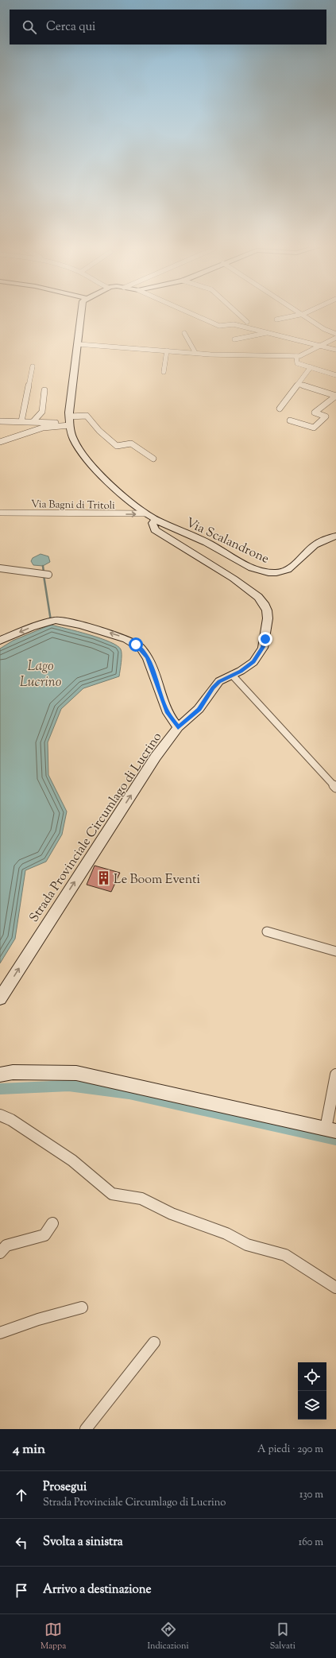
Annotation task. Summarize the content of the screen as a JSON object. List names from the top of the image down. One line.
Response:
{"streets":{"street":["Via Bagni di Tritoli","Via Scalandrone","Strada Provinciale Circumlago di Lucrino"]},"crossings":[["Via Bagni di Tritoli","Via Scalandrone"]],"water":["Lago Lucrino"],"places":{"building":["Le Boom Eventi"]},"page":{"search":"Cerca qui","heading":["4 min","A piedi · 290 m"],"list":[["Prosegui","Strada Provinciale Circumlago di Lucrino","130 m"],["Svolta a sinistra","160 m"],"Arrivo a destinazione"],"nav":["Mappa","Indicazioni","Salvati"]}}
